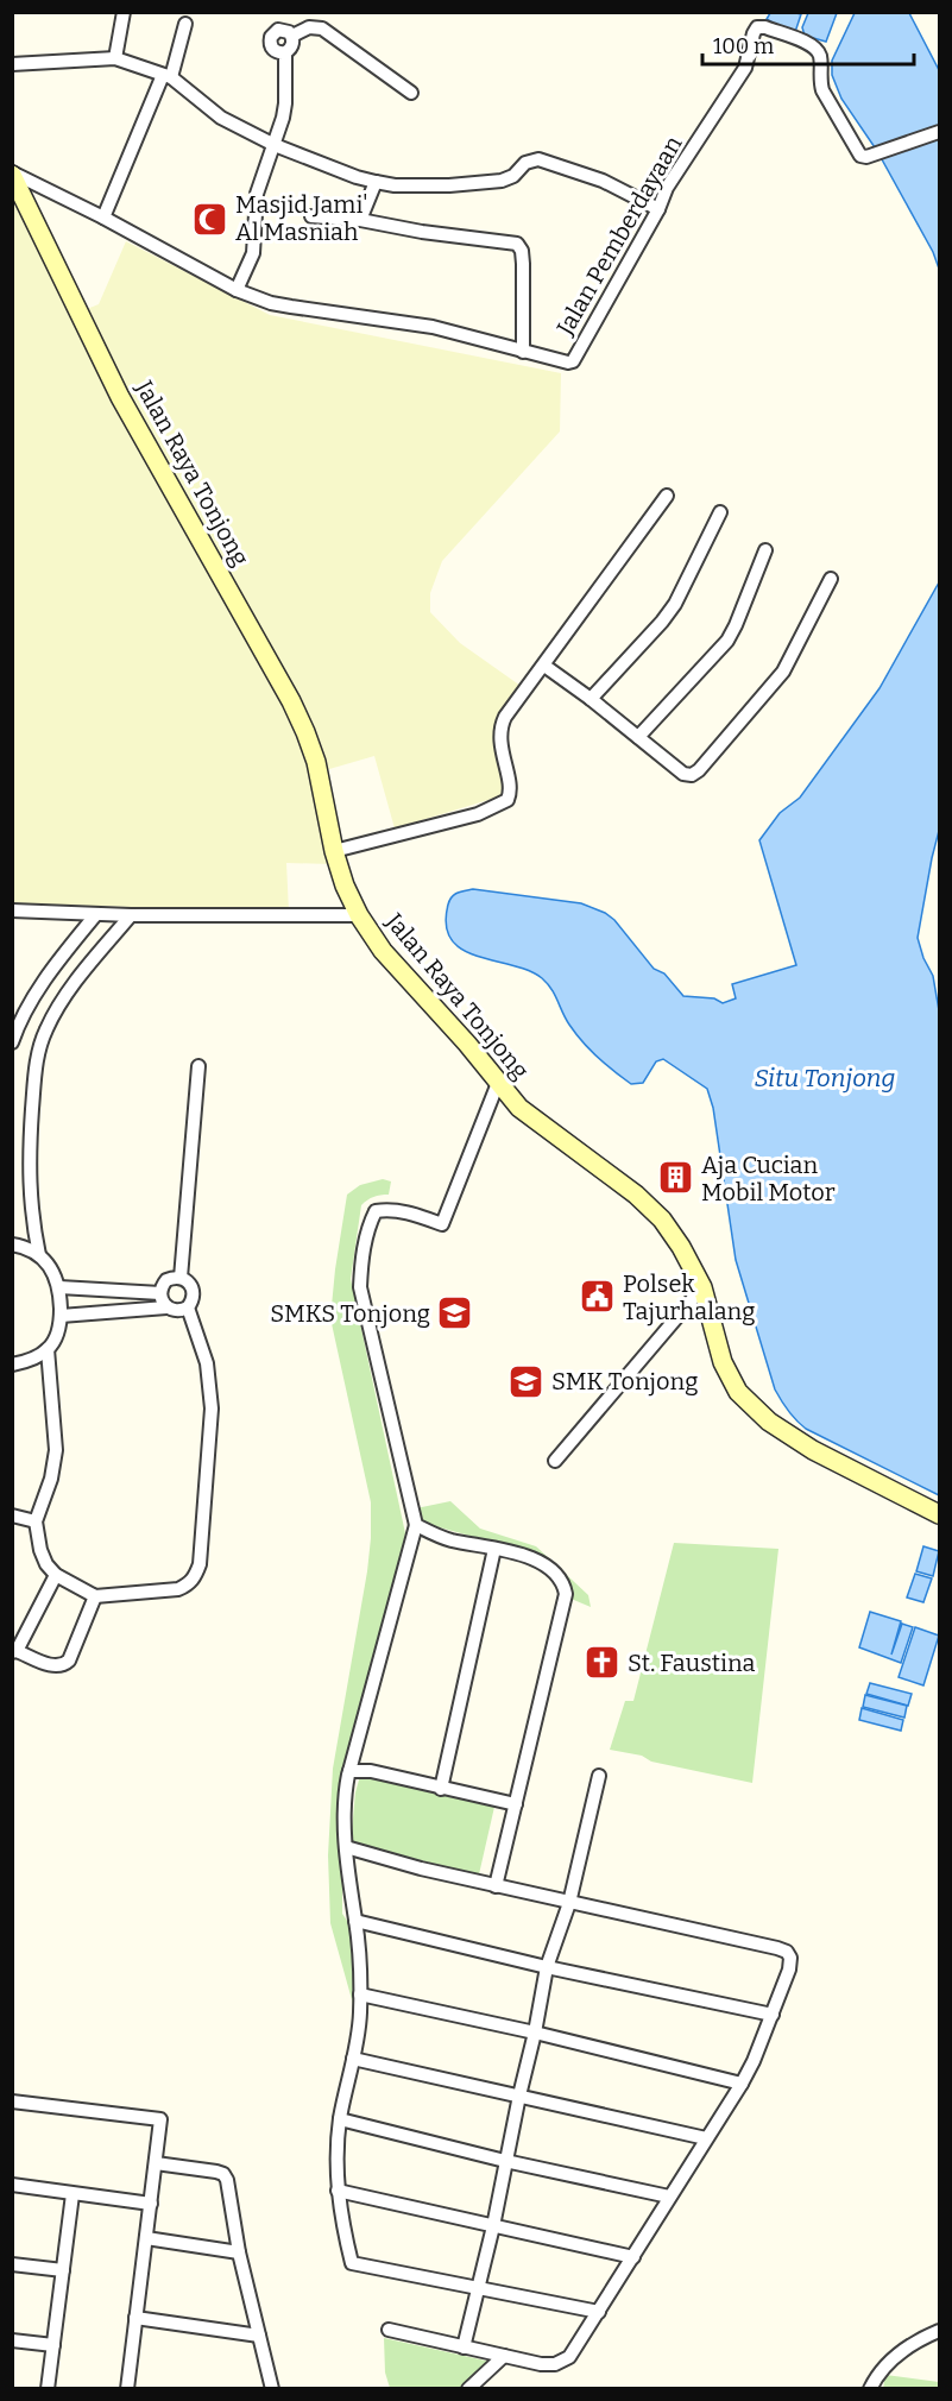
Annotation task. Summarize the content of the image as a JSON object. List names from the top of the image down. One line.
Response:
{"streets":{"main road":["Jalan Raya Tonjong"],"street":["Jalan Pemberdayaan"]},"crossings":[["Jalan Pemberdayaan","Jalan Raya Tonjong"]],"water":["Situ Tonjong"],"places":{"mosque":["Masjid Jami' Al Masniah"],"building":["Aja Cucian Mobil Motor"],"public building":["Polsek Tajurhalang"],"school or university":["SMKS Tonjong","SMK Tonjong"],"church":["St. Faustina"]},"scale_bar":"100 m"}
